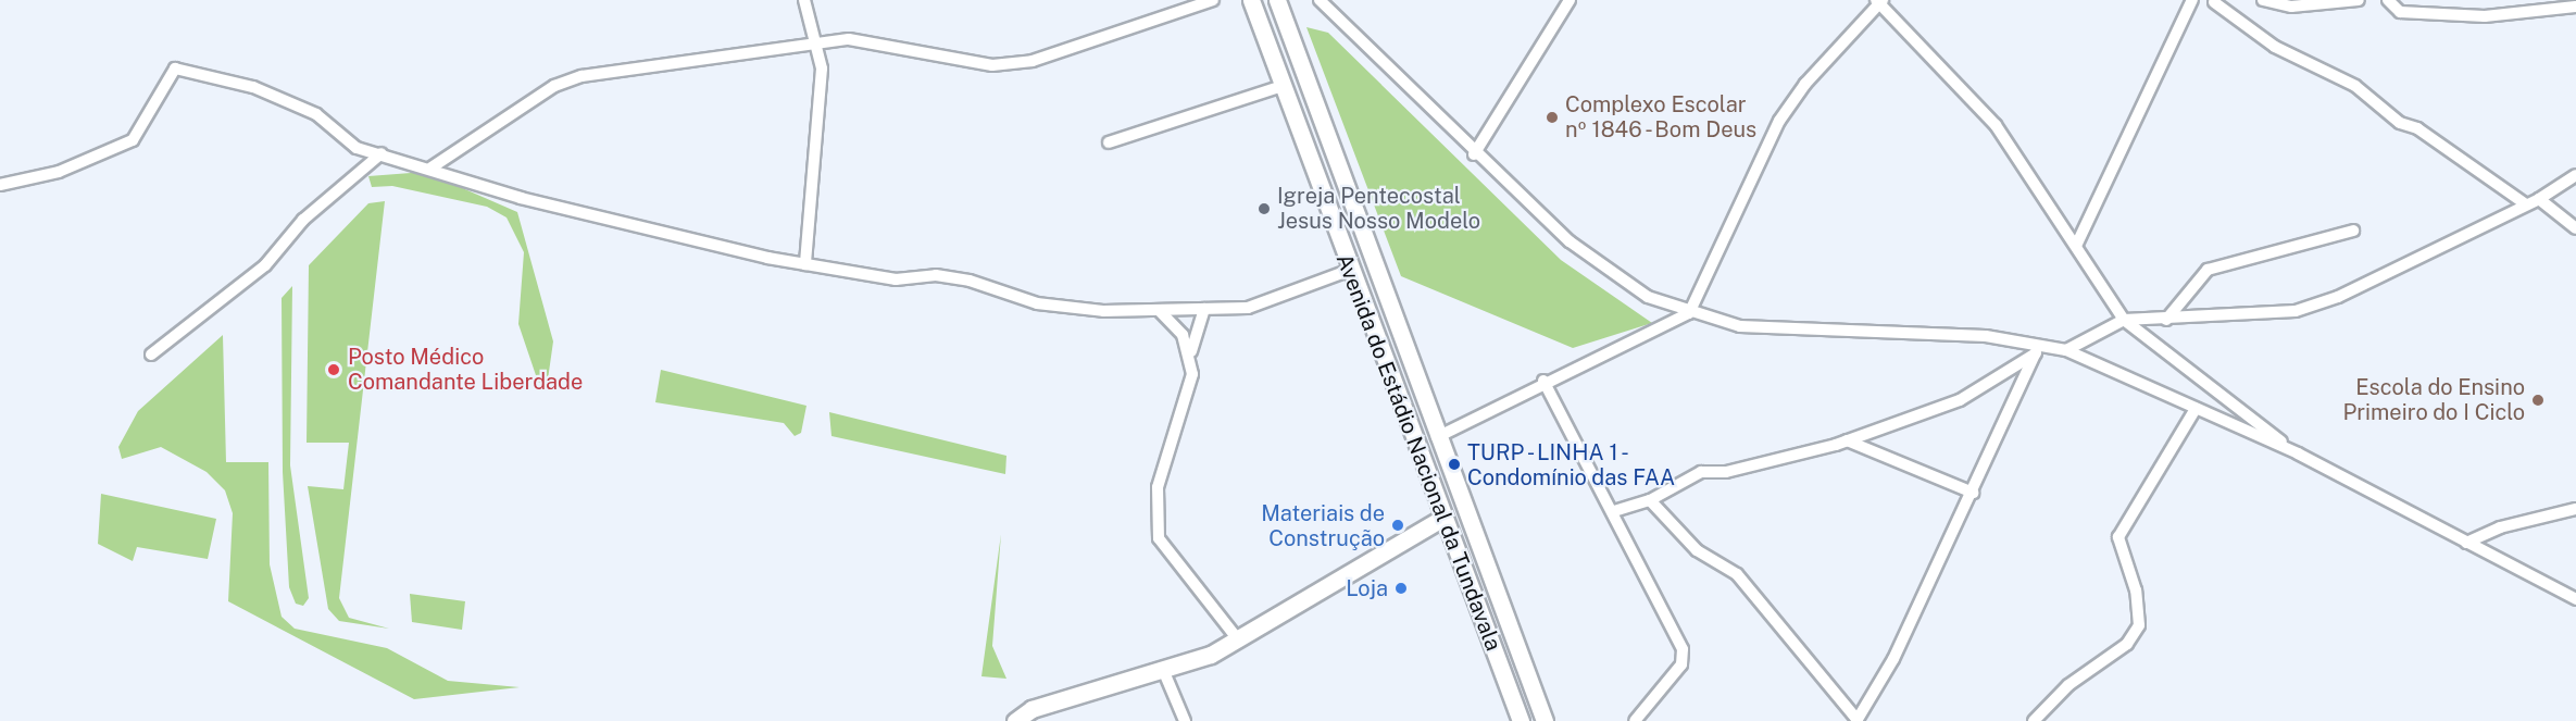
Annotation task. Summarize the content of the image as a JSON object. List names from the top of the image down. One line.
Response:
{"streets":{"street":["Avenida do Estádio Nacional da Tundavala"]},"places":["Complexo Escolar nº 1846 - Bom Deus","Igreja Pentecostal Jesus Nosso Modelo","Posto Médico Comandante Liberdade","Escola do Ensino Primeiro do I Ciclo","TURP - LINHA 1 - Condomínio das FAA","Materiais de Construção","Loja"]}
